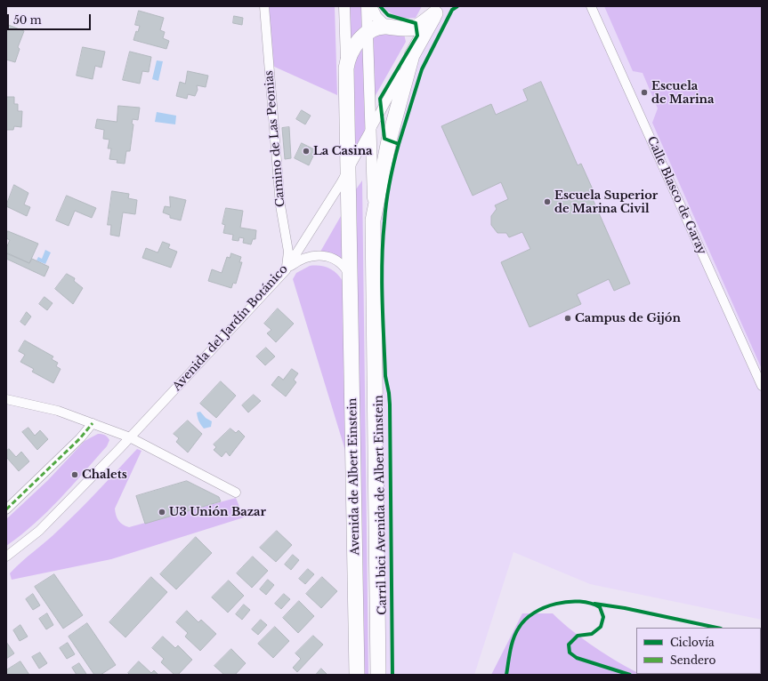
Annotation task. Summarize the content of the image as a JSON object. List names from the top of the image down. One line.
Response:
{"streets":{"highway":["Avenida del Jardín Botánico","Avenida de Albert Einstein"],"street":["Camino de Las Peonias","Calle Blasco de Garay"],"cycle path":["Carril bici Avenida de Albert Einstein"]},"crossings":[["Camino de Las Peonias","Avenida del Jardín Botánico"],["Avenida del Jardín Botánico","Avenida de Albert Einstein"]],"places":["Escuela de Marina","La Casina","Escuela Superior de Marina Civil","Campus de Gijón","Chalets","U3 Unión Bazar"],"legend":["Ciclovía","Sendero"],"scale_bar":"50 m"}
